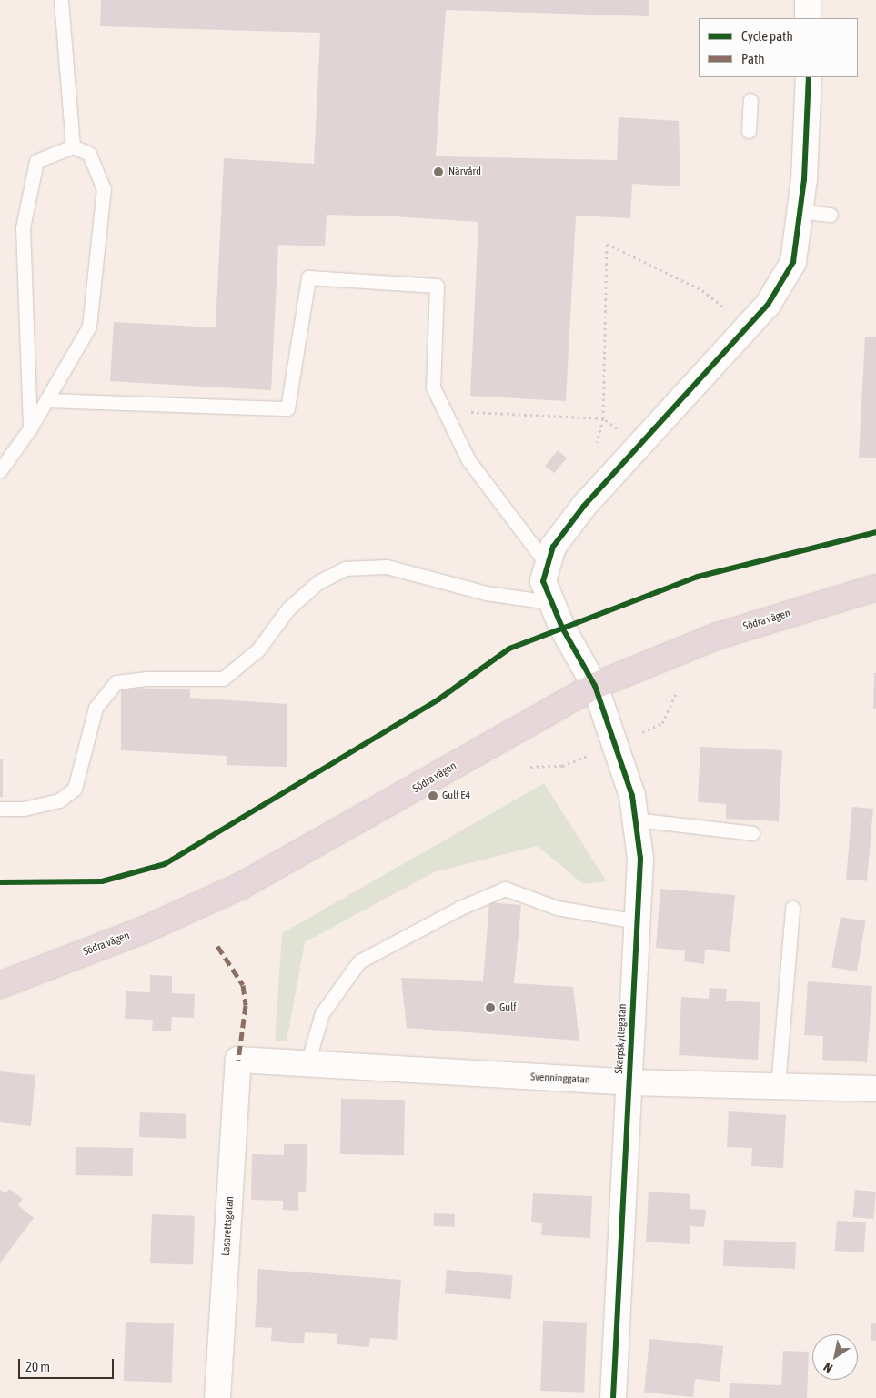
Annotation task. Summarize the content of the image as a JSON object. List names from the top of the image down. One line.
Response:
{"streets":{"highway":["Södra vägen"],"street":["Skarpskyttegatan","Svenninggatan","Lasarettsgatan"]},"crossings":[["Södra vägen","Skarpskyttegatan"],["Skarpskyttegatan","Svenninggatan"],["Svenninggatan","Lasarettsgatan"]],"places":["Närvård","Gulf E4","Gulf"],"legend":["Cycle path","Path"],"scale_bar":"20 m","north":"bottom left"}
